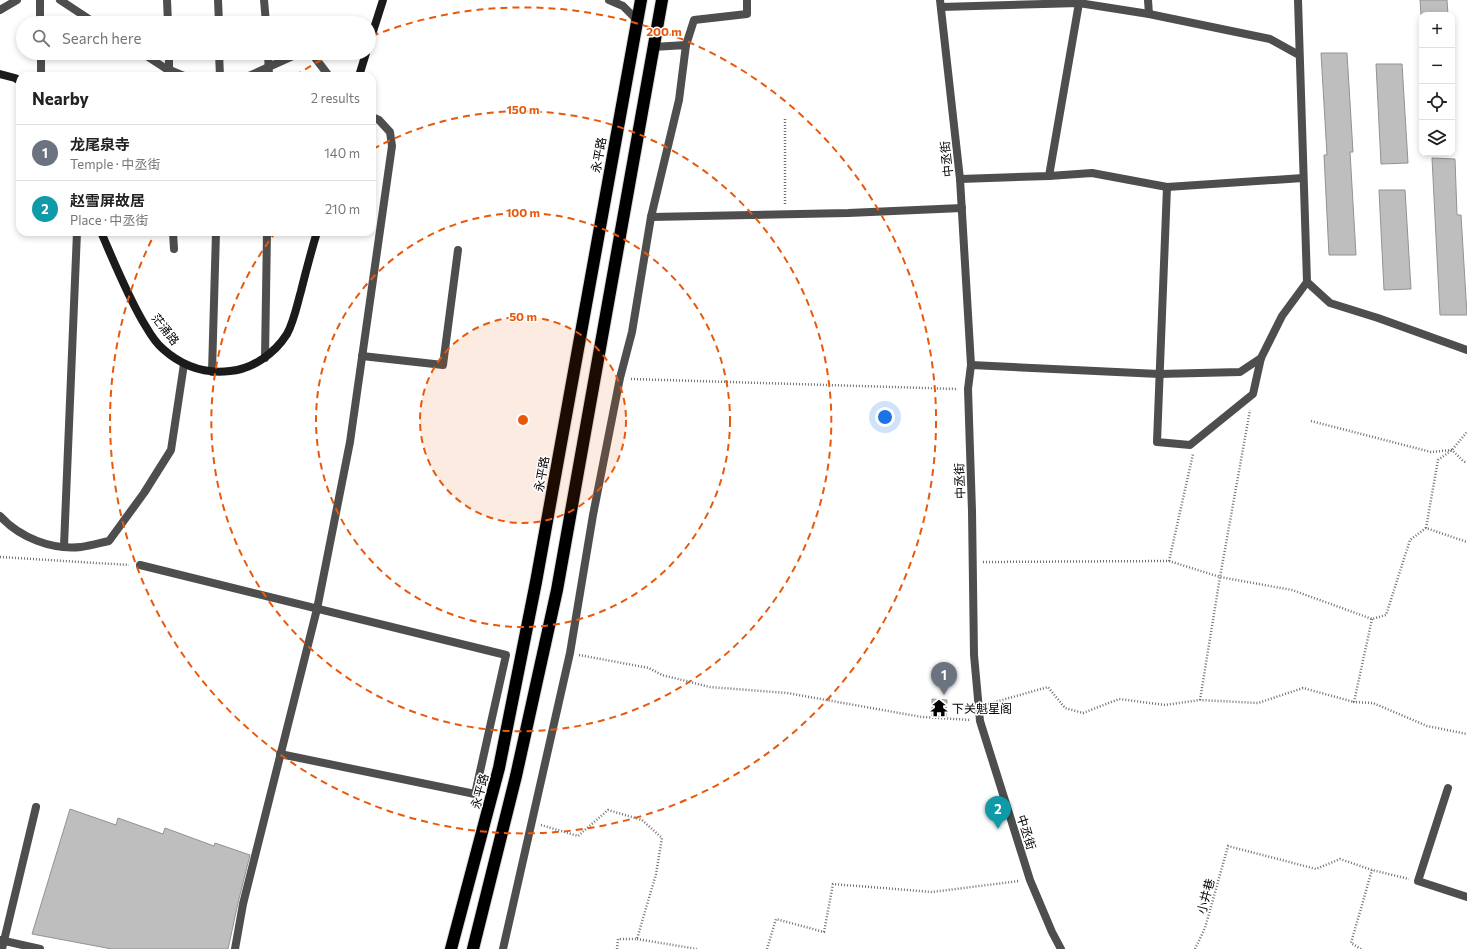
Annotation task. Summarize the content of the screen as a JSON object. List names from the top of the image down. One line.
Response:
{"streets":{"highway":["永平路"],"street":["中丞街","茫涌路"],"path":["小井巷"]},"places":{"temple":["下关魁星阁"]},"page":{"map_buttons":["+","−"],"search":"Search here","heading":["Nearby","2 results"],"list":[{"mark":"1","name":"龙尾泉寺","note":"Temple · 中丞街","value":"140 m"},{"mark":"2","name":"赵雪屏故居","note":"Place · 中丞街","value":"210 m"}],"pins":["1","2"]},"rings":["200 m","150 m","100 m","50 m"]}
